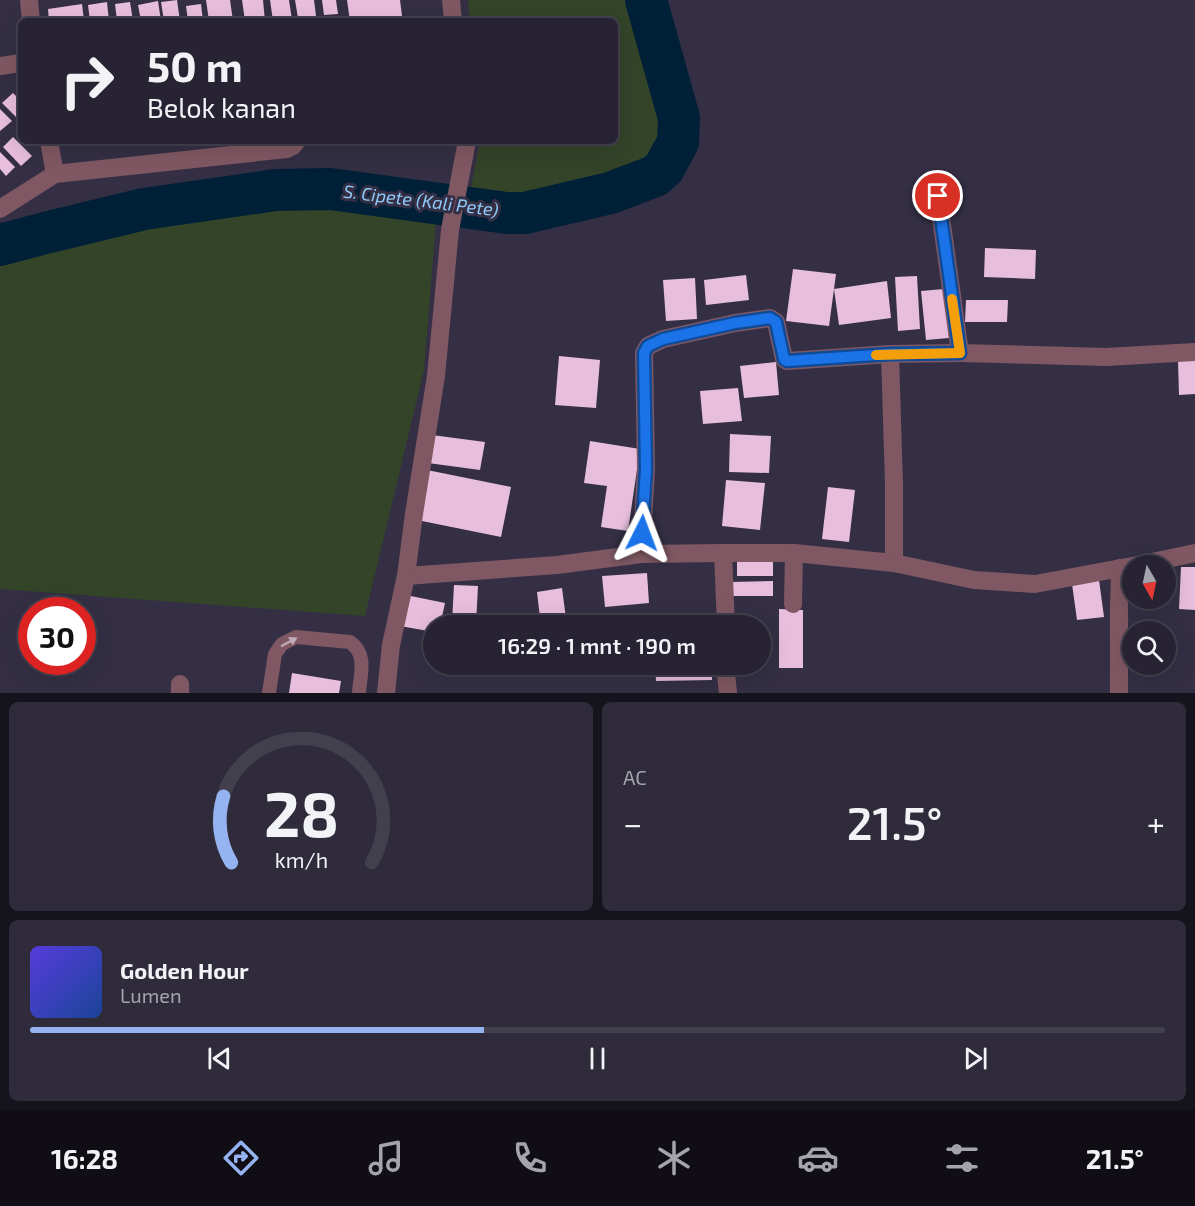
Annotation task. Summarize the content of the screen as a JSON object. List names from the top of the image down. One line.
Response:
{"water":["S. Cipete (Kali Pete)"],"north":"bottom","page":{"turn":["50 m","Belok kanan"],"limit":"30","trip":"16:29 · 1 mnt · 190 m","tile":"AC","heat":["−","21.5°","+"],"song":["Golden Hour","Lumen"],"tabs":["16:28","21.5°"],"gauge":["28","km/h"]}}
